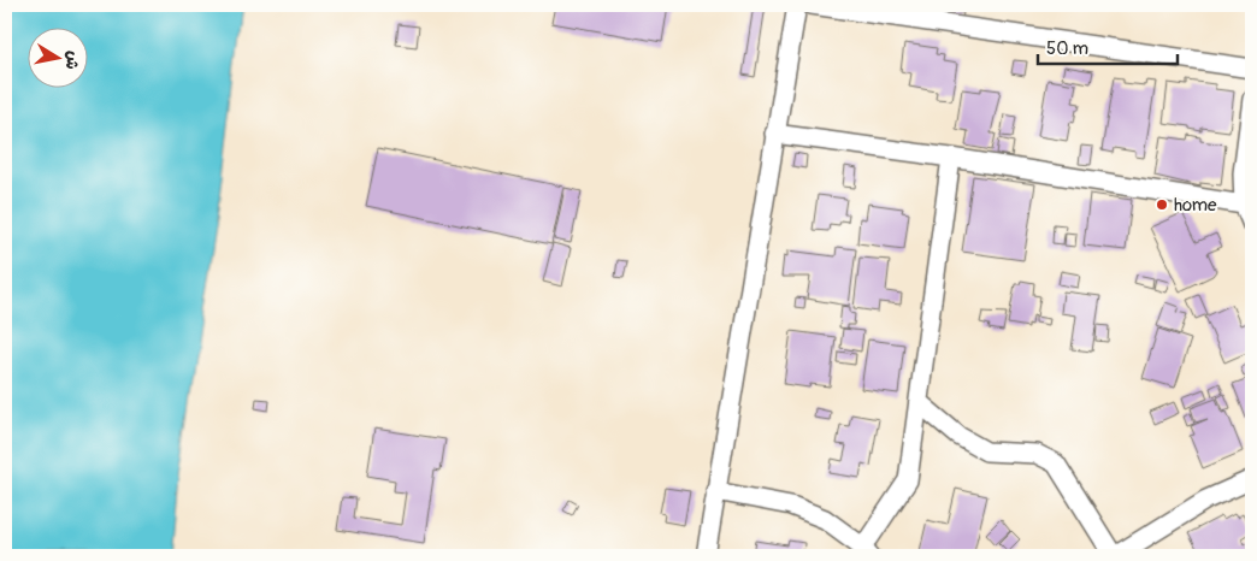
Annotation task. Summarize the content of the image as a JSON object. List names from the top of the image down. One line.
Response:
{"places":["home"],"scale_bar":"50 m","north":"right"}
